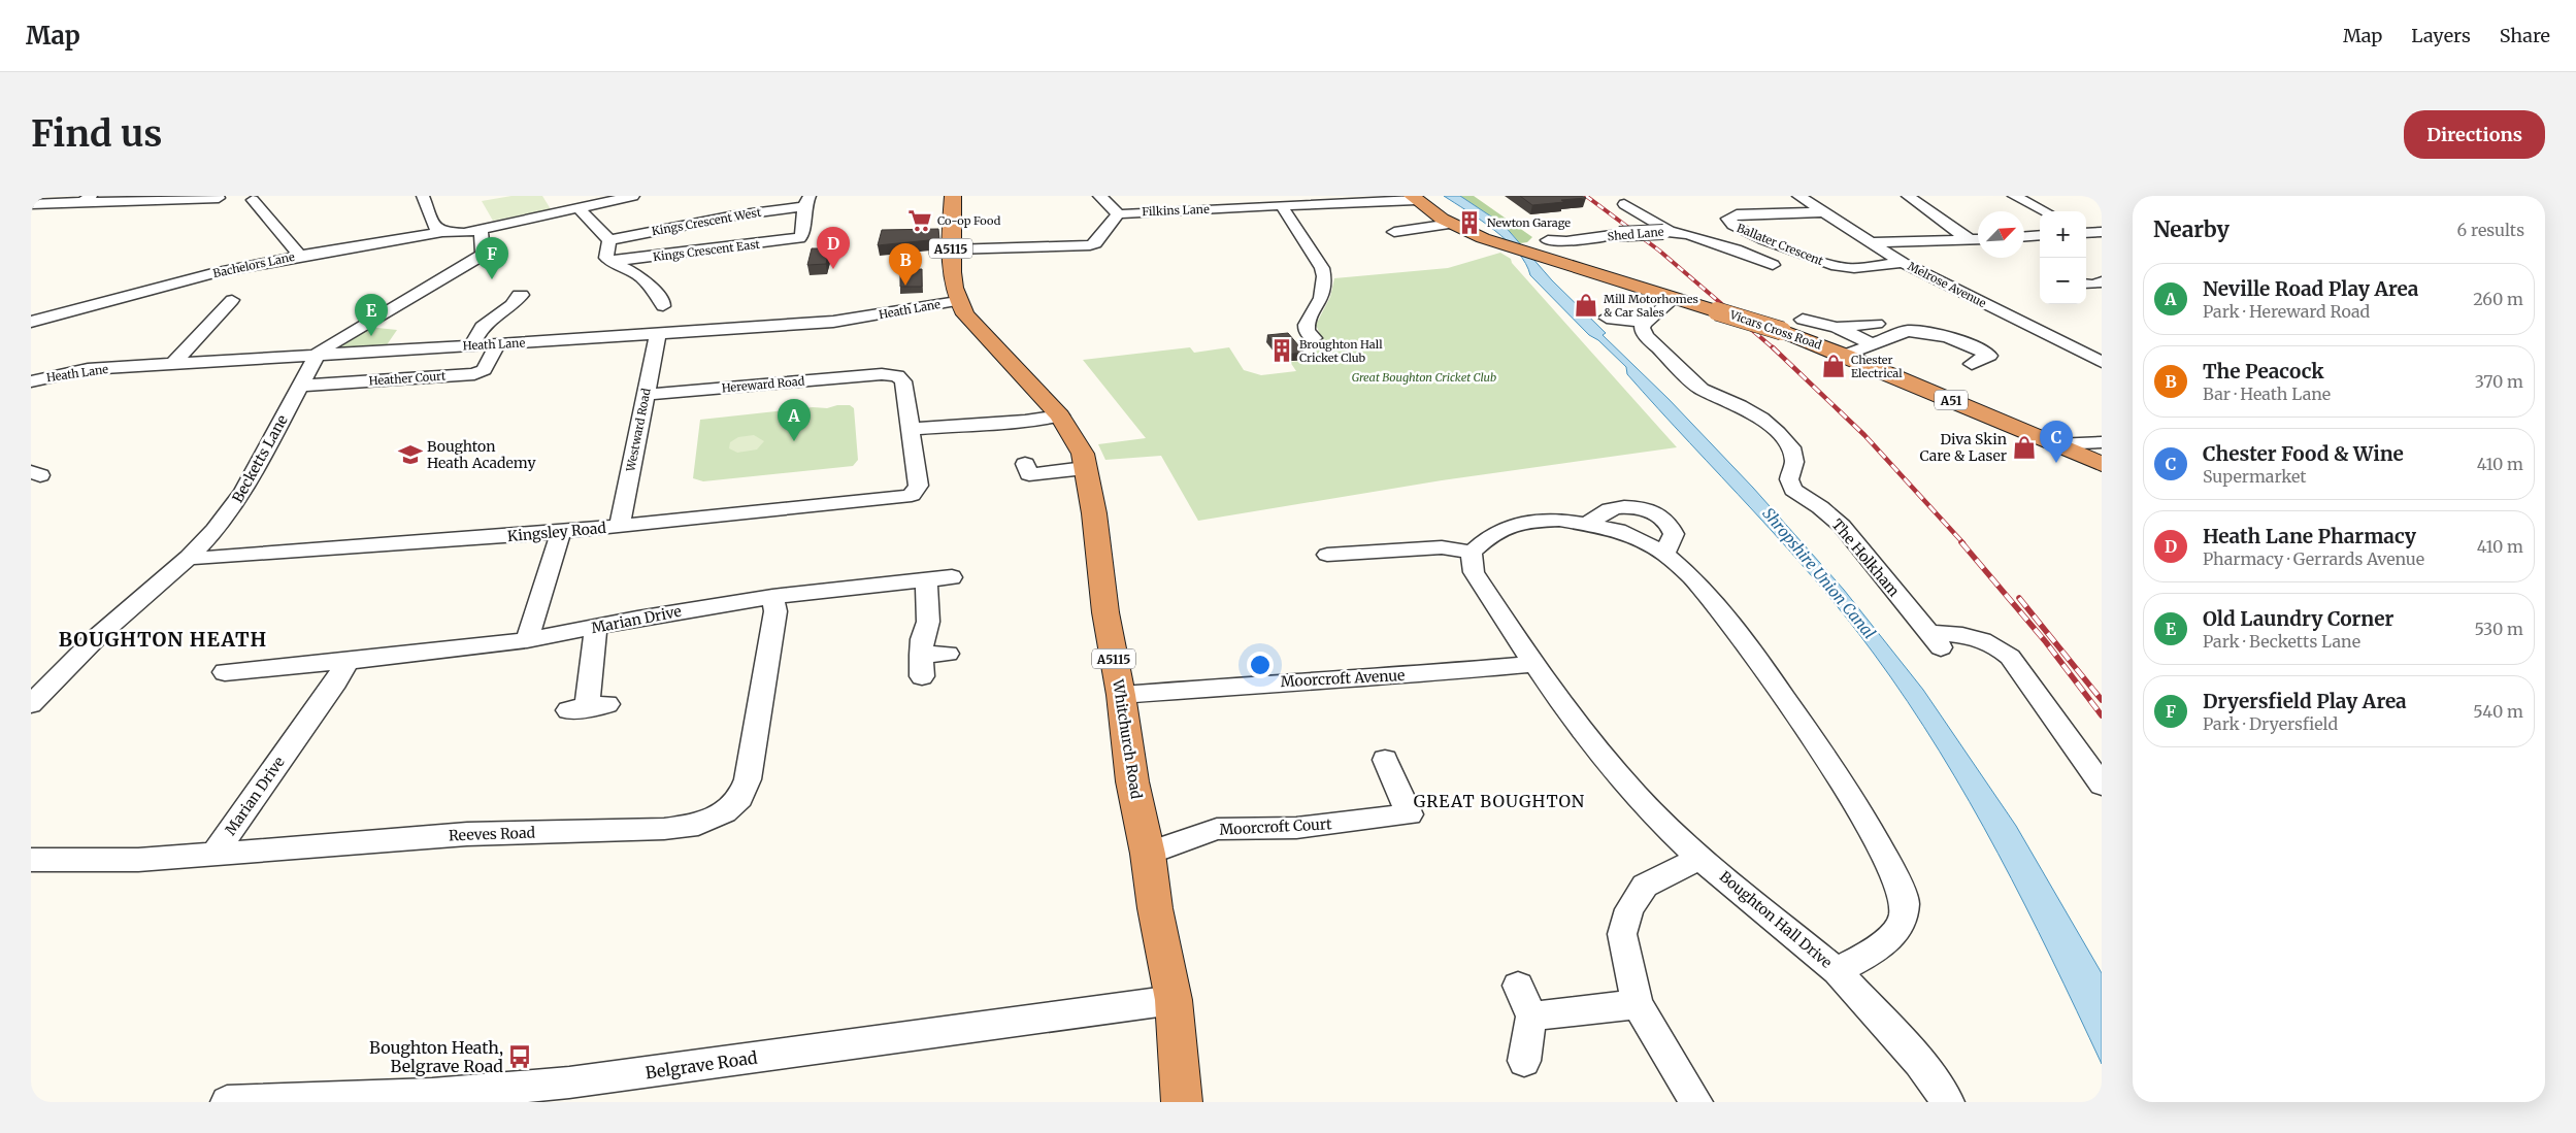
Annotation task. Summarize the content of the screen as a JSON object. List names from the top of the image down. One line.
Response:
{"streets":{"highway":["A5115","Vicars Cross Road","A51","Whitchurch Road"],"street":["Filkins Lane","Kings Crescent West","Shed Lane","Ballater Crescent","Kings Crescent East","Bachelors Lane","Melrose Avenue","Heath Lane","Heather Court","Hereward Road","Westward Road","Becketts Lane","Kingsley Road","The Holkham","Marian Drive","Moorcroft Avenue","Moorcroft Court","Reeves Road","Boughton Hall Drive","Belgrave Road"]},"crossings":[["Filkins Lane","A51"],["Kings Crescent West","Kings Crescent East"],["Ballater Crescent","Melrose Avenue"],["A5115","Heath Lane"],["A5115","Whitchurch Road"],["Bachelors Lane","Becketts Lane"],["Heath Lane","Heather Court"],["Heath Lane","Westward Road"],["Heath Lane","Becketts Lane"],["Heath Lane","Whitchurch Road"],["Vicars Cross Road","A51"],["Heather Court","Becketts Lane"],["Hereward Road","Westward Road"],["Hereward Road","Kingsley Road"],["Westward Road","Kingsley Road"],["Becketts Lane","Kingsley Road"],["Marian Drive","Reeves Road"],["Moorcroft Avenue","Whitchurch Road"],["Moorcroft Avenue","Boughton Hall Drive"],["Whitchurch Road","Moorcroft Court"],["Whitchurch Road","Belgrave Road"]],"districts":["BOUGHTON HEATH","GREAT BOUGHTON"],"water":["Shropshire Union Canal"],"parks":["Great Boughton Cricket Club"],"places":{"supermarket":["Co-op Food"],"building":["Newton Garage","Broughton Hall Cricket Club"],"shop":["Mill Motorhomes & Car Sales","Chester Electrical","Diva Skin Care & Laser"],"school or university":["Boughton Heath Academy"],"bus stop":["Boughton Heath, Belgrave Road"]},"north":"top right","page":{"header":"Map","nav":["Map","Layers","Share"],"buttons":"Directions","title":"Find us","heading":["Nearby","6 results"],"map_buttons":["+","−"],"pins":["D","F","B","E","A","C"],"list":[{"mark":"A","name":"Neville Road Play Area","note":"Park · Hereward Road","value":"260 m"},{"mark":"B","name":"The Peacock","note":"Bar · Heath Lane","value":"370 m"},{"mark":"C","name":"Chester Food & Wine","note":"Supermarket","value":"410 m"},{"mark":"D","name":"Heath Lane Pharmacy","note":"Pharmacy · Gerrards Avenue","value":"410 m"},{"mark":"E","name":"Old Laundry Corner","note":"Park · Becketts Lane","value":"530 m"},{"mark":"F","name":"Dryersfield Play Area","note":"Park · Dryersfield","value":"540 m"}]}}
